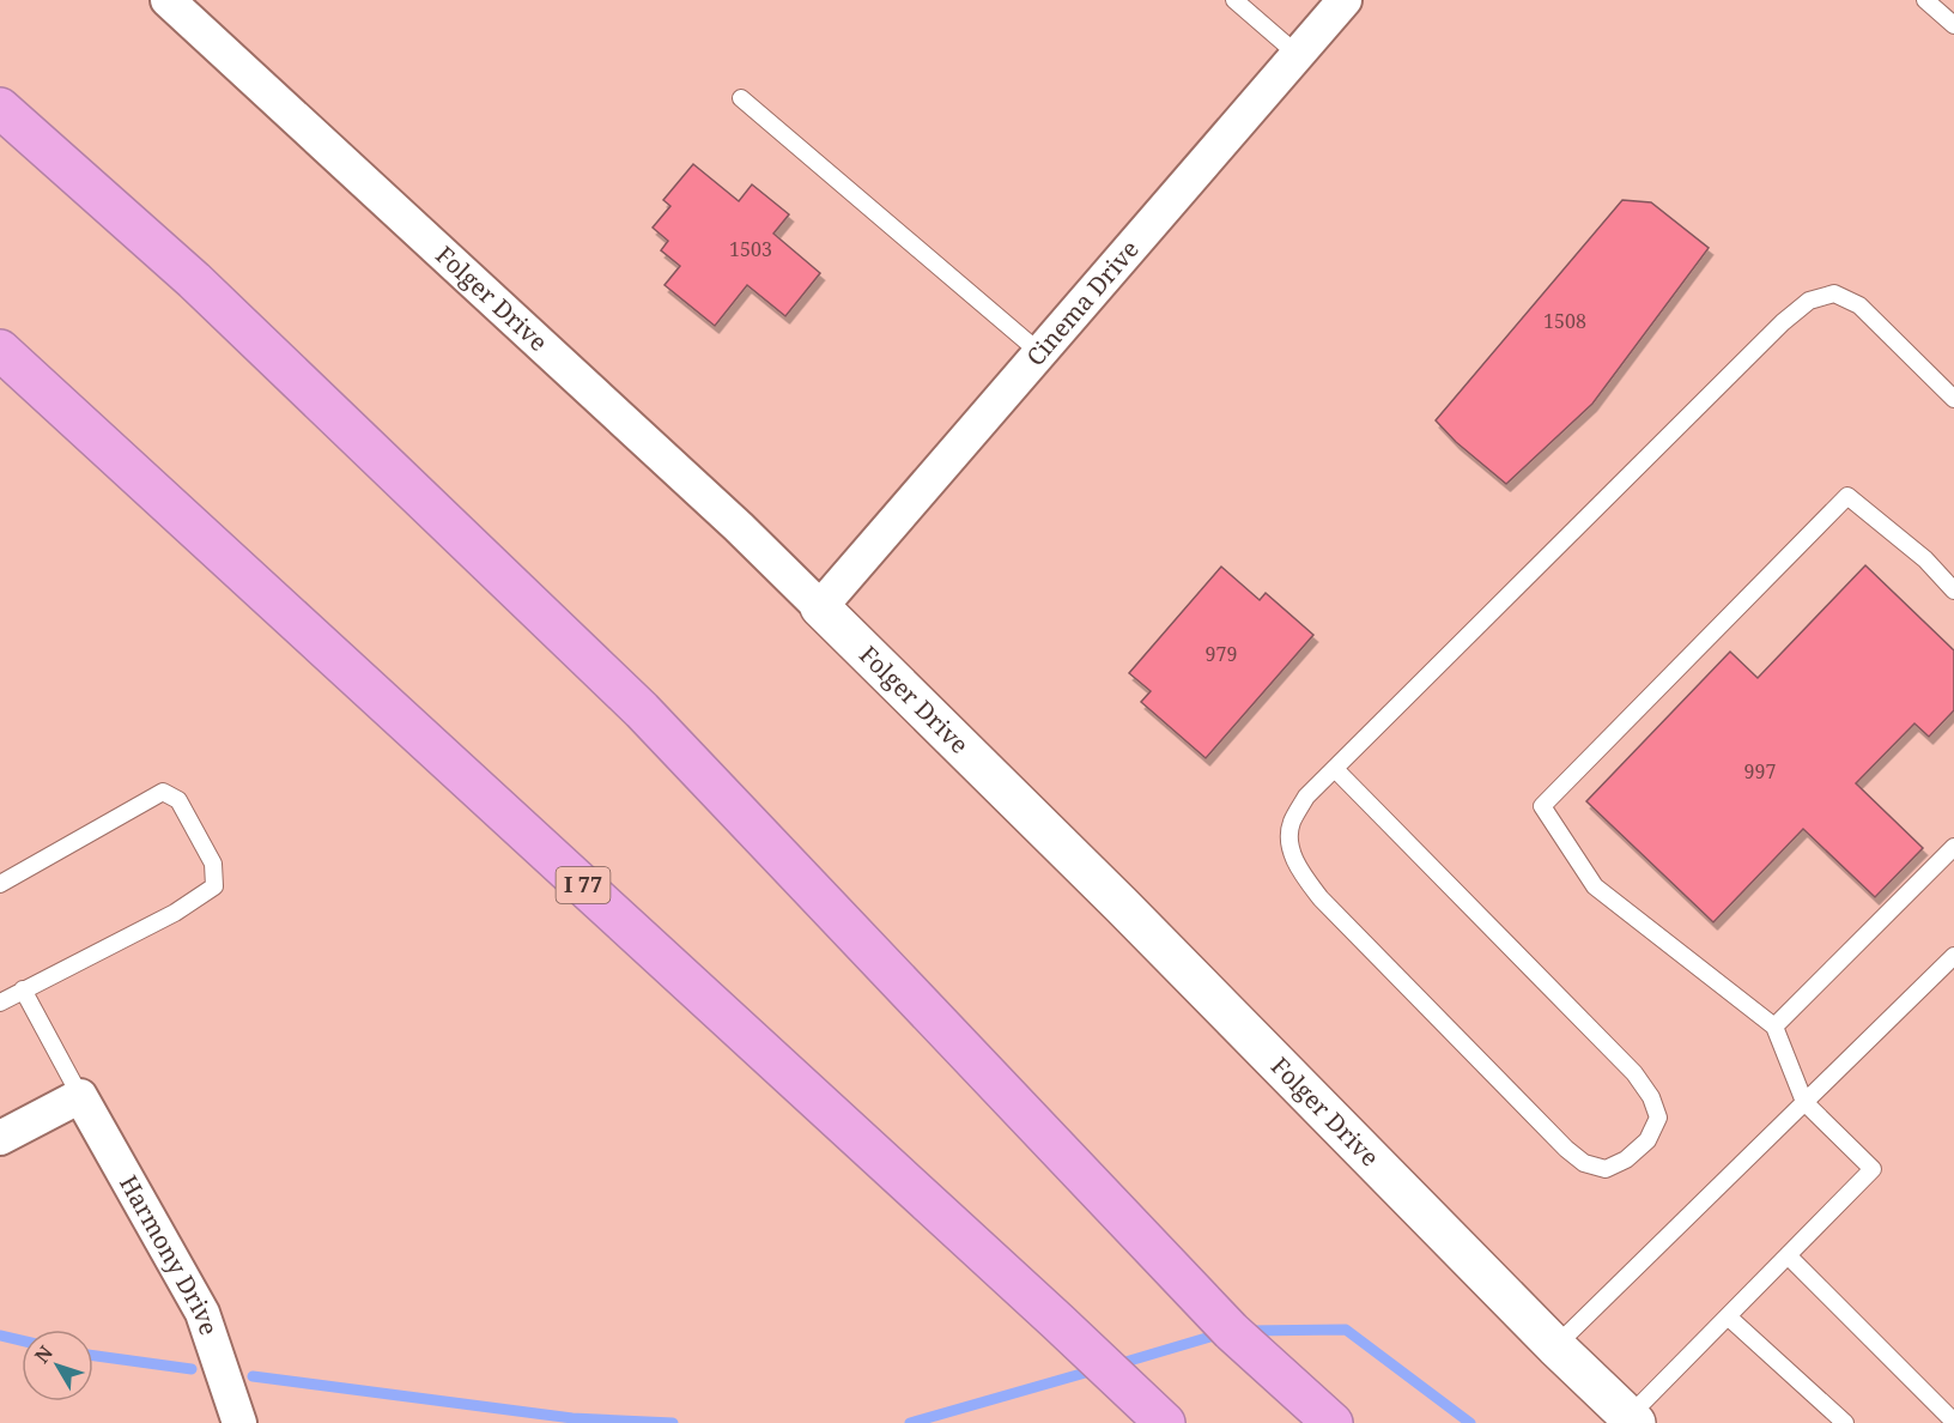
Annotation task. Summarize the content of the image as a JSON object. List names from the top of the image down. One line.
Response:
{"streets":{"highway":["I 77"],"street":["Folger Drive","Cinema Drive","Harmony Drive"]},"crossings":[["Folger Drive","Cinema Drive"]],"house_numbers":["1503","1508","979","997"],"north":"top left"}
